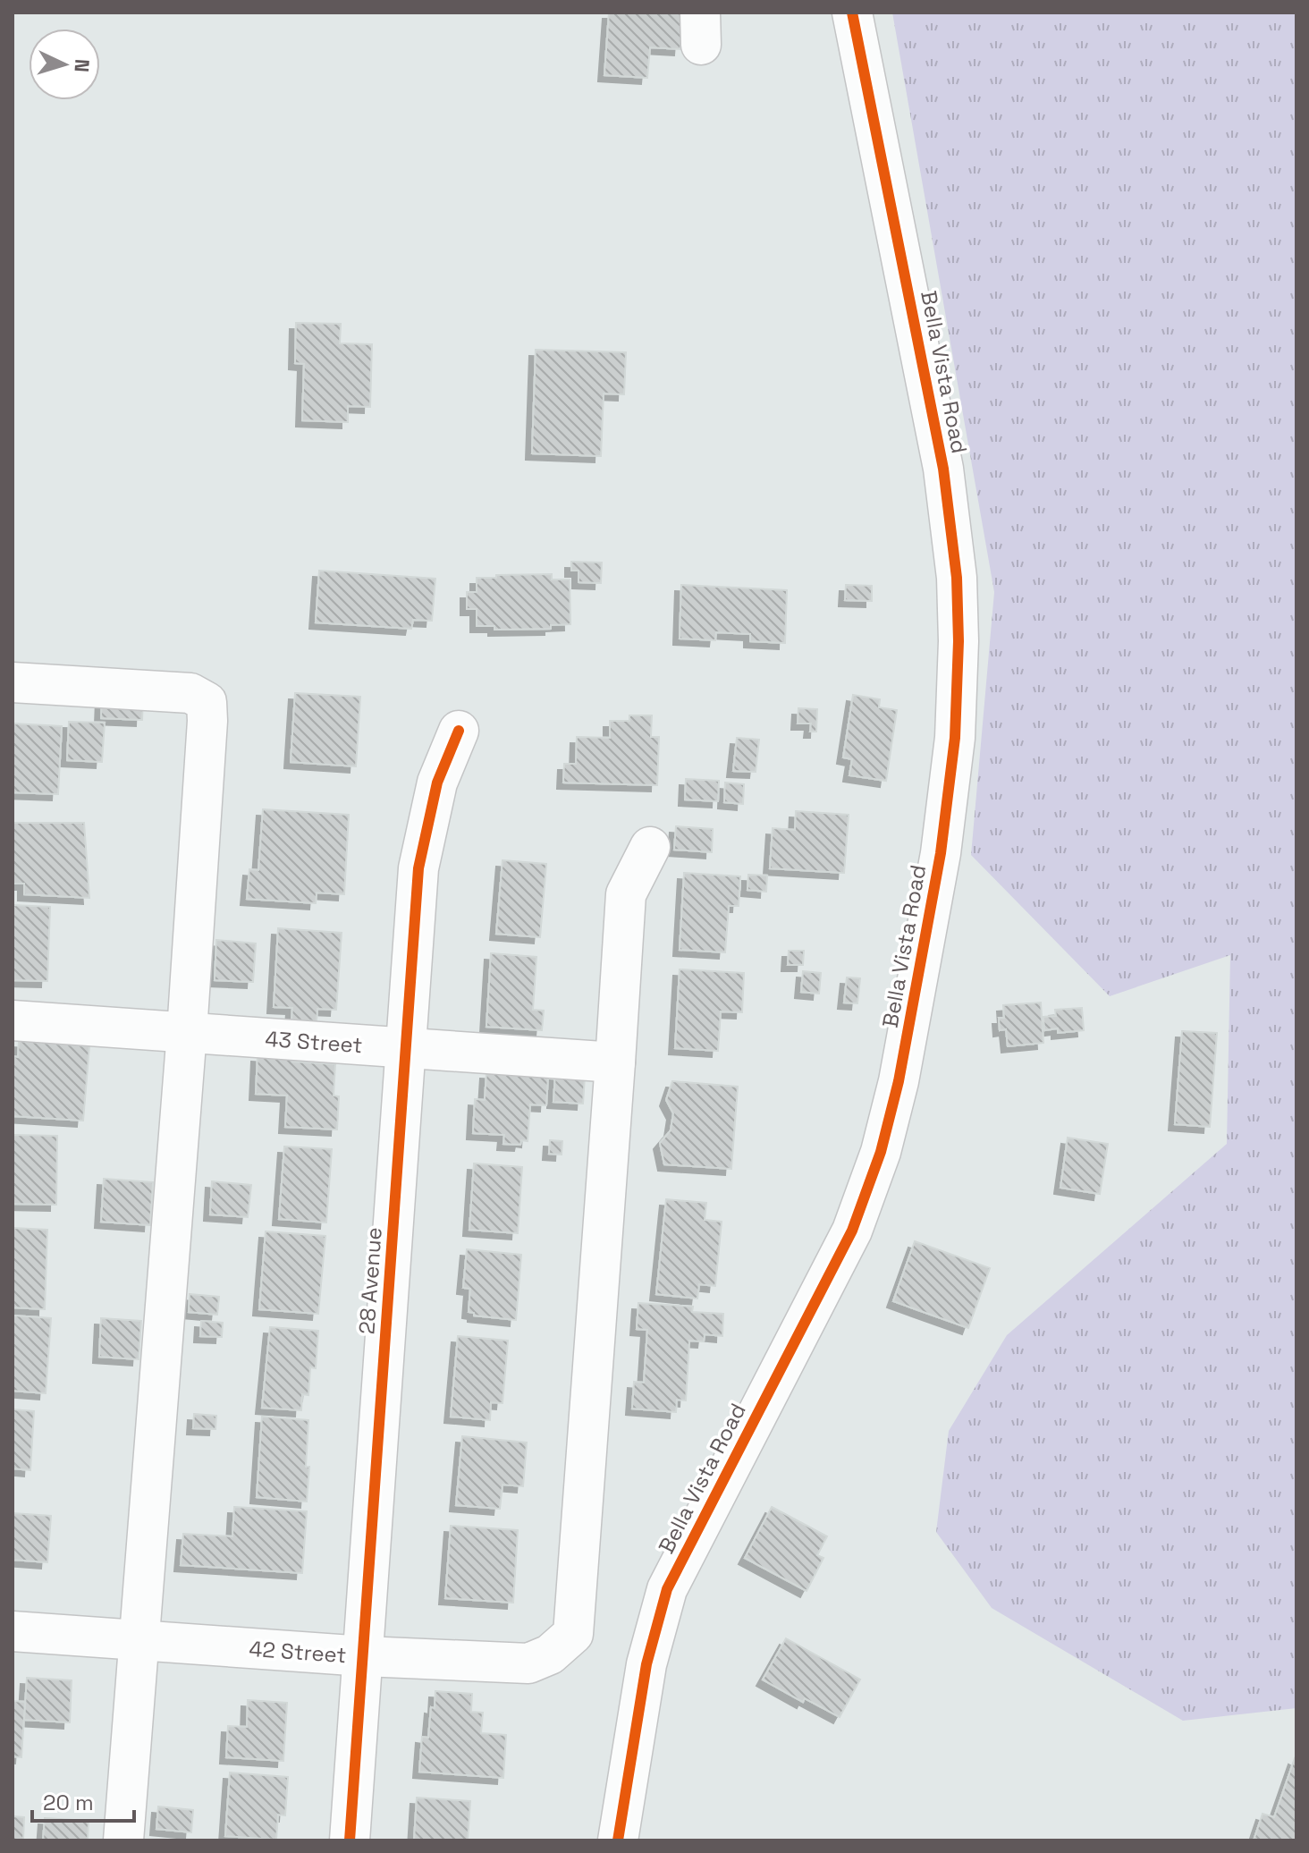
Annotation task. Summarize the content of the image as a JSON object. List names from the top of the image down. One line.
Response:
{"streets":{"street":["Bella Vista Road","43 Street","28 Avenue","42 Street"]},"crossings":[["43 Street","28 Avenue"],["43 Street","42 Street"],["28 Avenue","42 Street"]],"scale_bar":"20 m","north":"right"}
